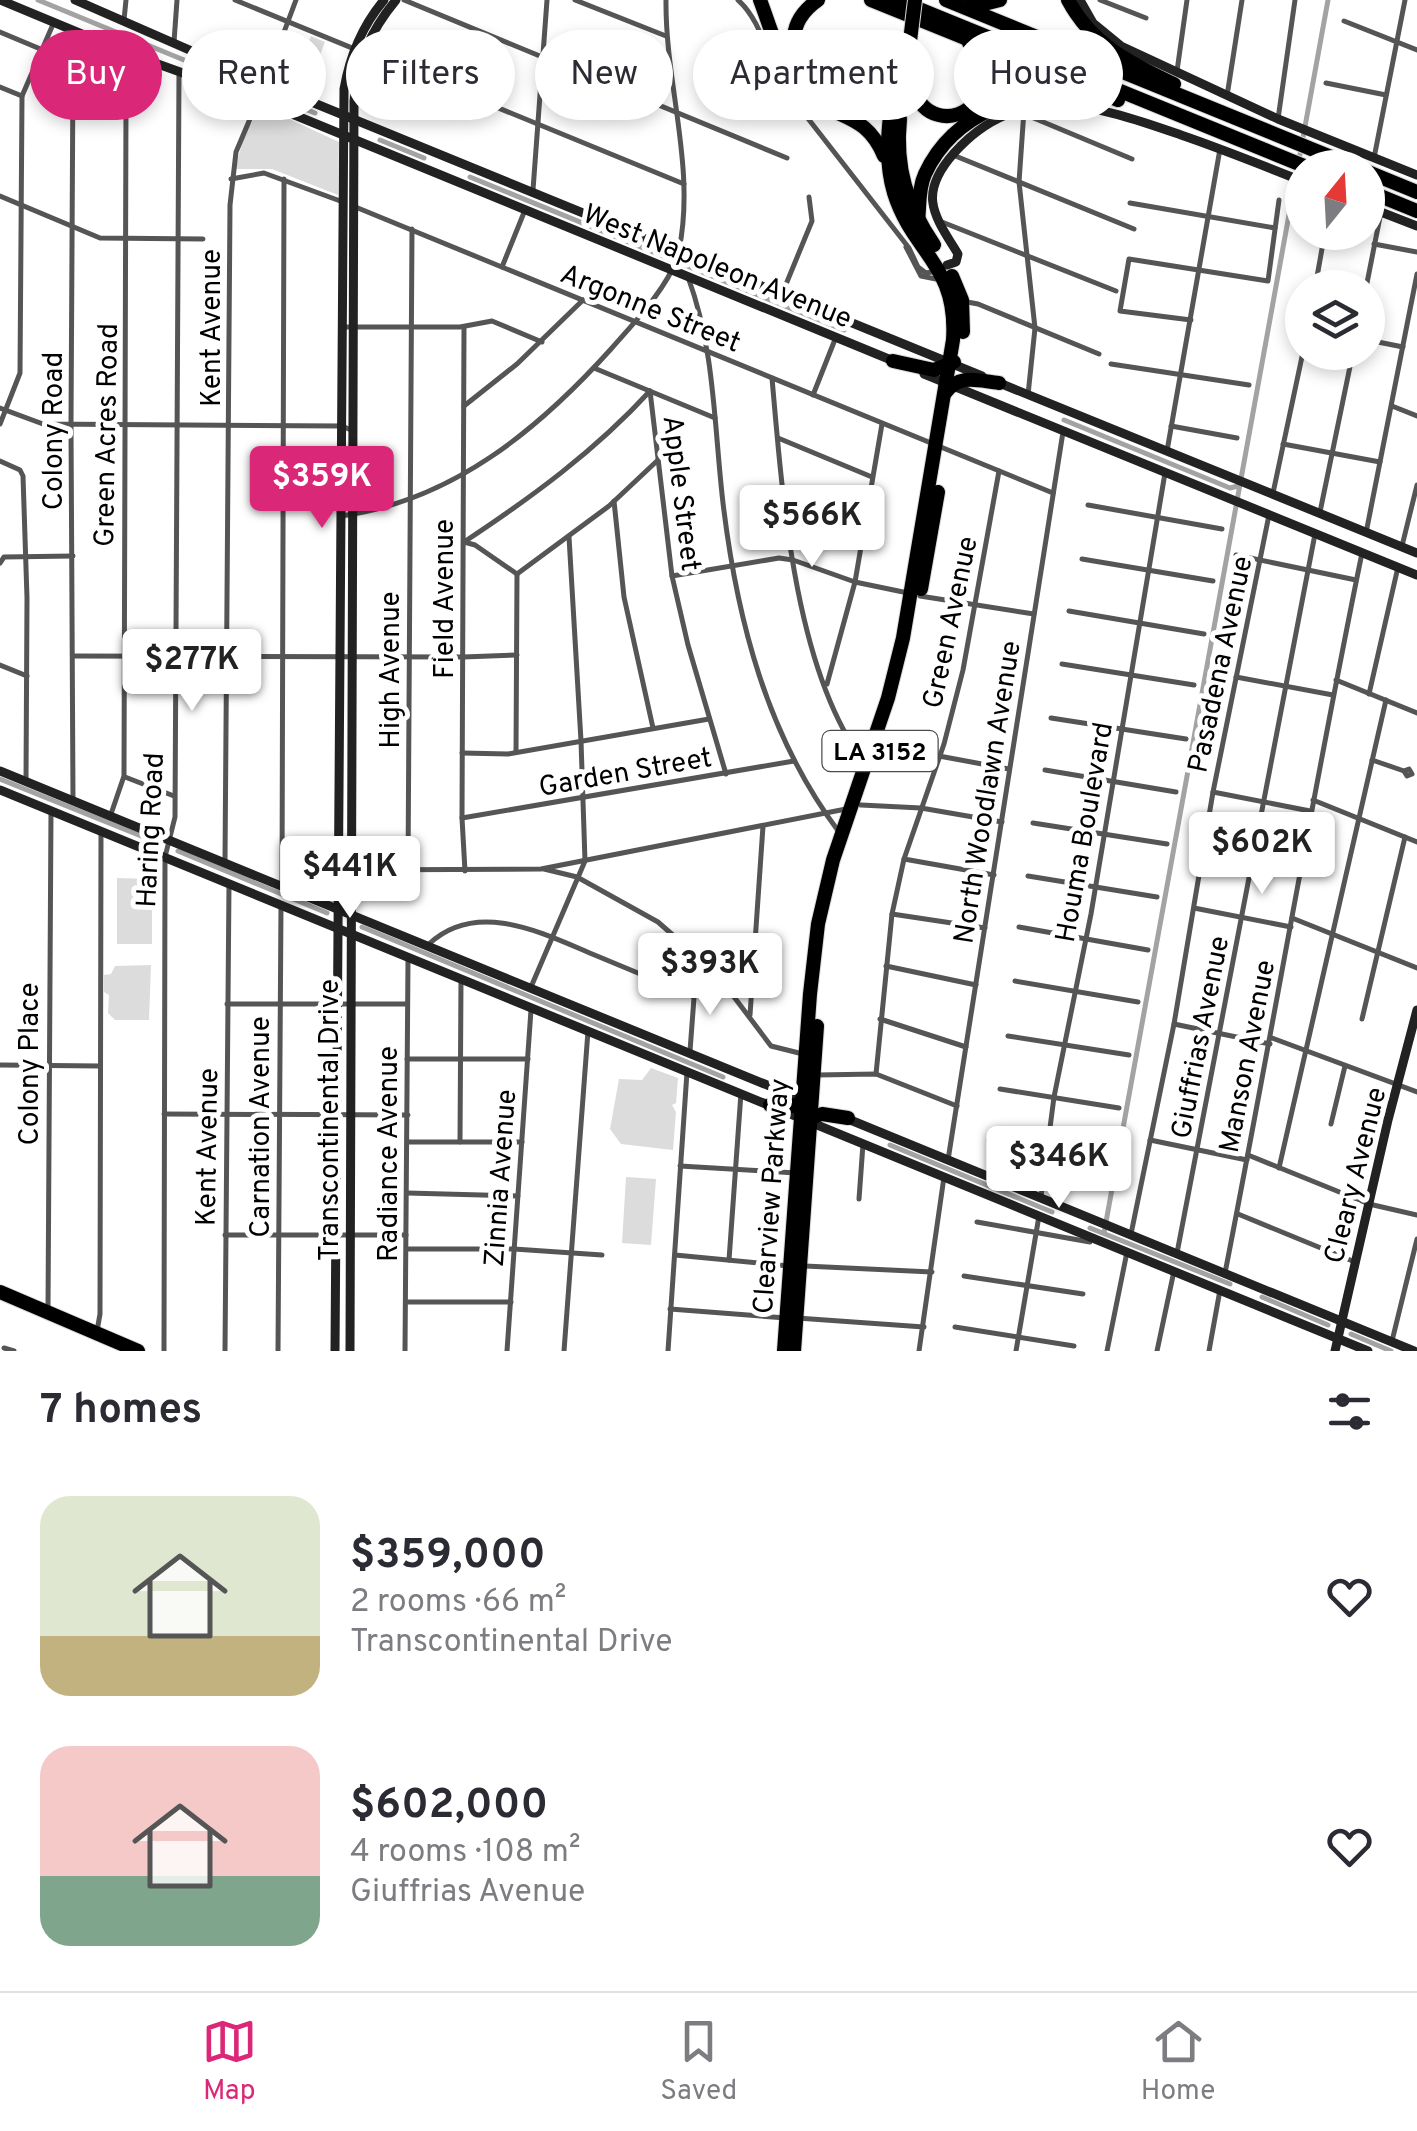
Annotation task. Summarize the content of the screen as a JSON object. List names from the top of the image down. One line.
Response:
{"streets":{"highway":["LA 3152","Clearview Parkway"],"main road":["West Napoleon Avenue","Transcontinental Drive","Cleary Avenue"],"street":["Argonne Street","Kent Avenue","Colony Road","Green Acres Road","Apple Street","Field Avenue","Green Avenue","Pasadena Avenue","High Avenue","Garden Street","North Woodlawn Avenue","Haring Road","Houma Boulevard","Giuffrias Avenue","Manson Avenue","Colony Place","Carnation Avenue","Radiance Avenue","Zinnia Avenue"]},"crossings":[["West Napoleon Avenue","Pasadena Avenue"],["West Napoleon Avenue","LA 3152"],["West Napoleon Avenue","North Woodlawn Avenue"],["West Napoleon Avenue","Haring Road"],["West Napoleon Avenue","Houma Boulevard"],["West Napoleon Avenue","Giuffrias Avenue"],["West Napoleon Avenue","Manson Avenue"],["West Napoleon Avenue","Transcontinental Drive"],["Argonne Street","Kent Avenue"],["Argonne Street","Green Avenue"],["Argonne Street","High Avenue"],["Argonne Street","LA 3152"],["Argonne Street","North Woodlawn Avenue"],["Argonne Street","Transcontinental Drive"],["Apple Street","Garden Street"],["Field Avenue","Garden Street"]],"north":"top","page":{"chip":["Buy","Rent","Filters","New","Apartment","House"],"price":["$359K","$566K","$277K","$602K","$441K","$393K","$346K"],"heading":"7 homes","list":[{"name":"$359,000","note":"2 rooms · 66 m² · Transcontinental Drive"},{"name":"$602,000","note":"4 rooms · 108 m² · Giuffrias Avenue"}],"tabs":["Map","Saved","Home"]}}
